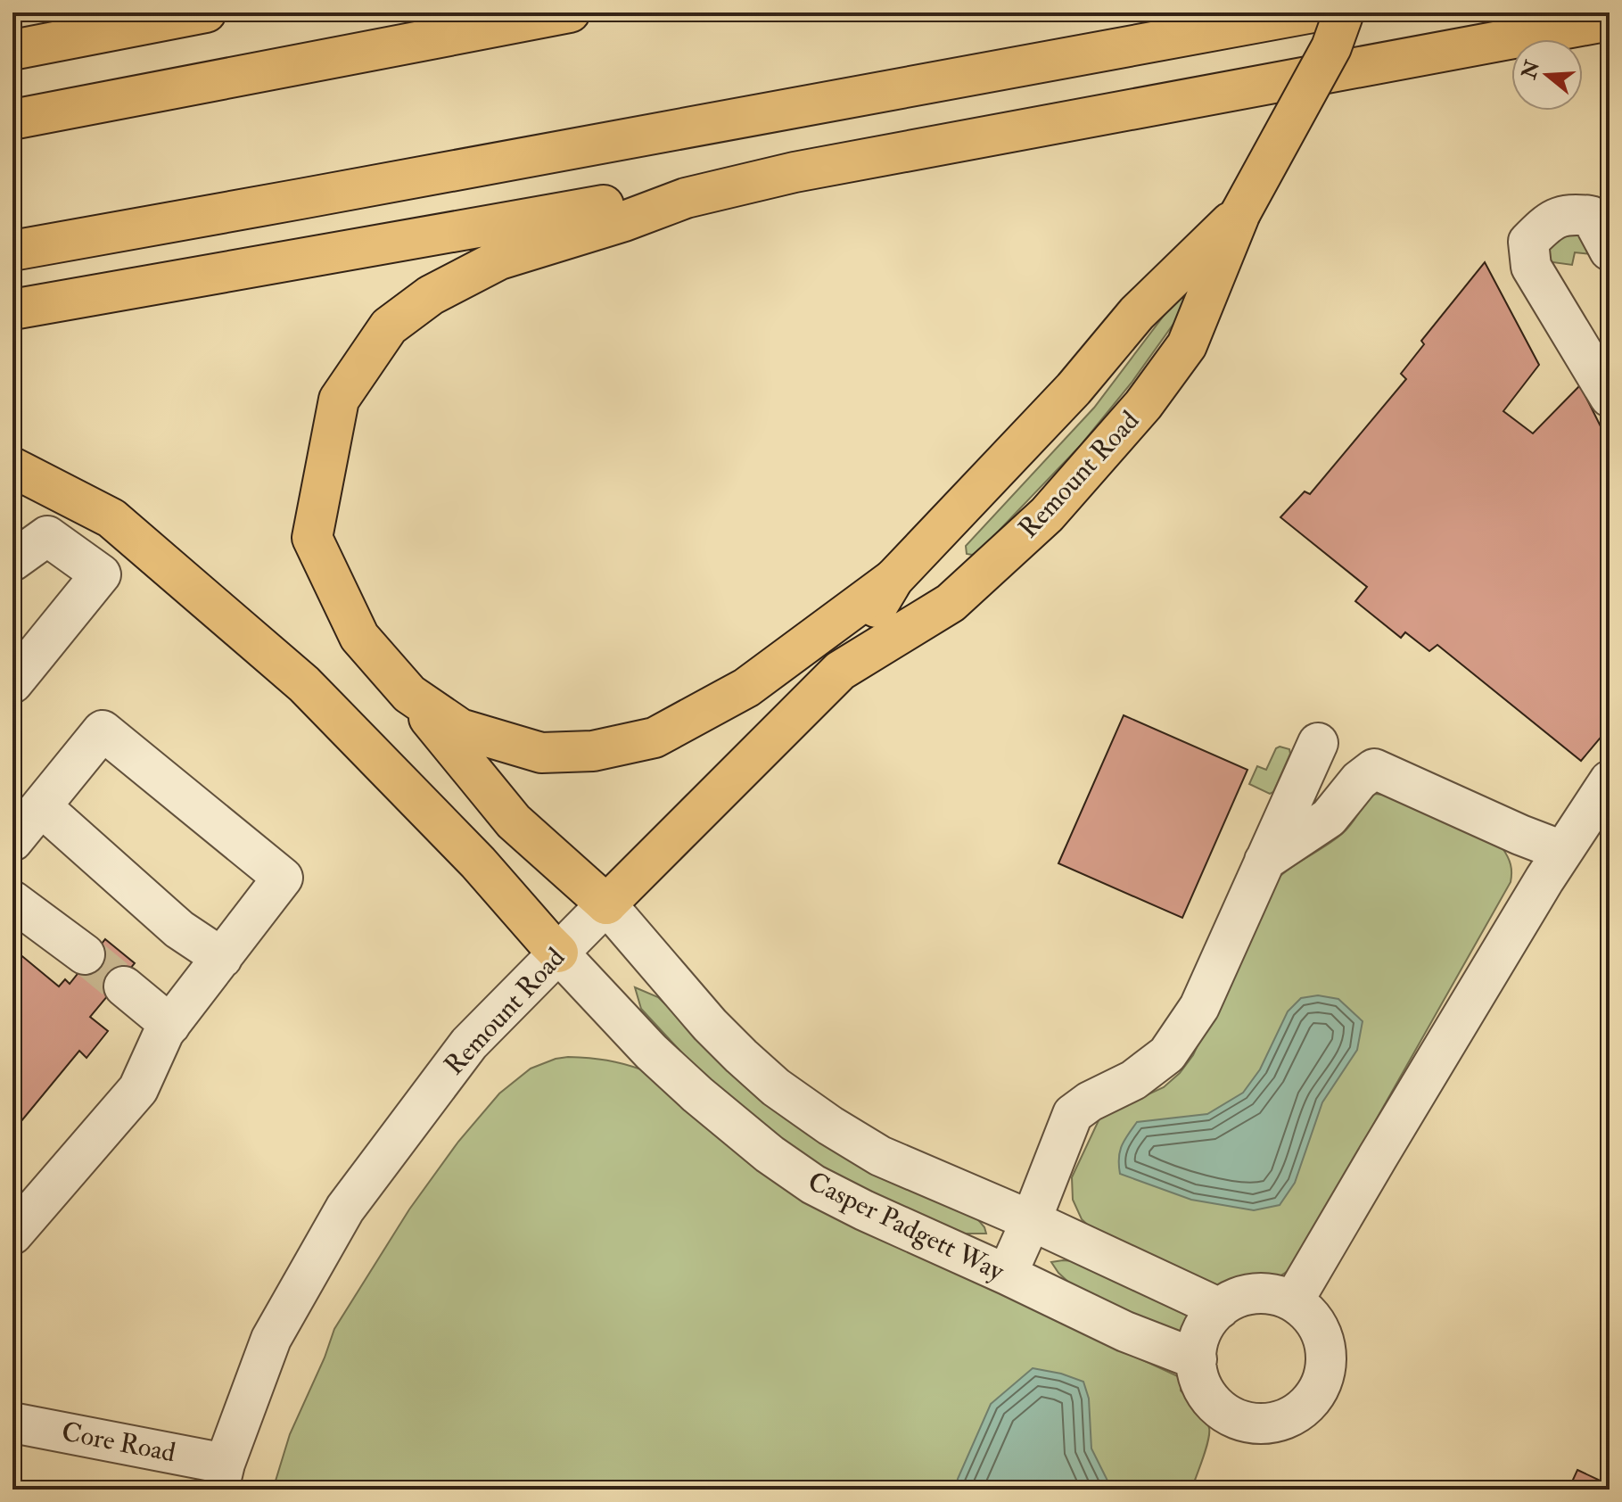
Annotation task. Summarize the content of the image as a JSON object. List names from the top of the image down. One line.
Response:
{"streets":{"main road":["Remount Road"],"street":["Casper Padgett Way","Core Road"]},"crossings":[["Remount Road","Casper Padgett Way"],["Remount Road","Core Road"]],"north":"left"}
